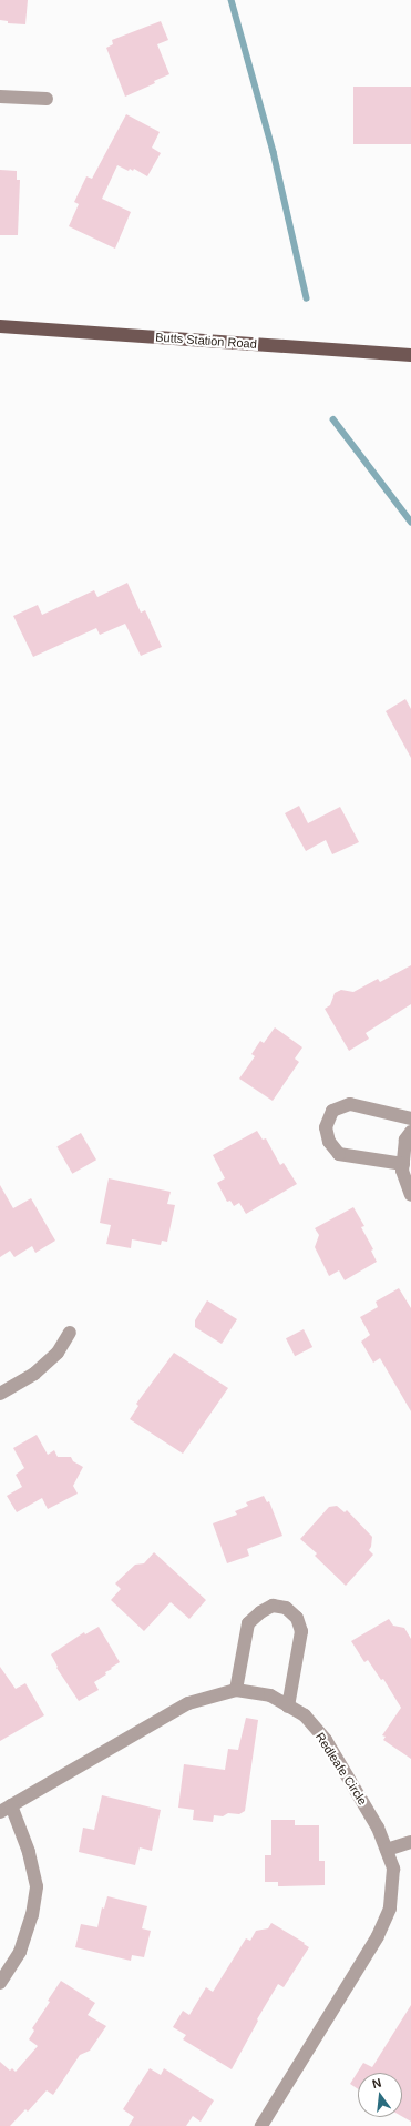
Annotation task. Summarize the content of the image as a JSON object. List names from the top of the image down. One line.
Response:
{"streets":{"main road":["Butts Station Road"],"street":["Redleafe Circle"]},"north":"top"}
